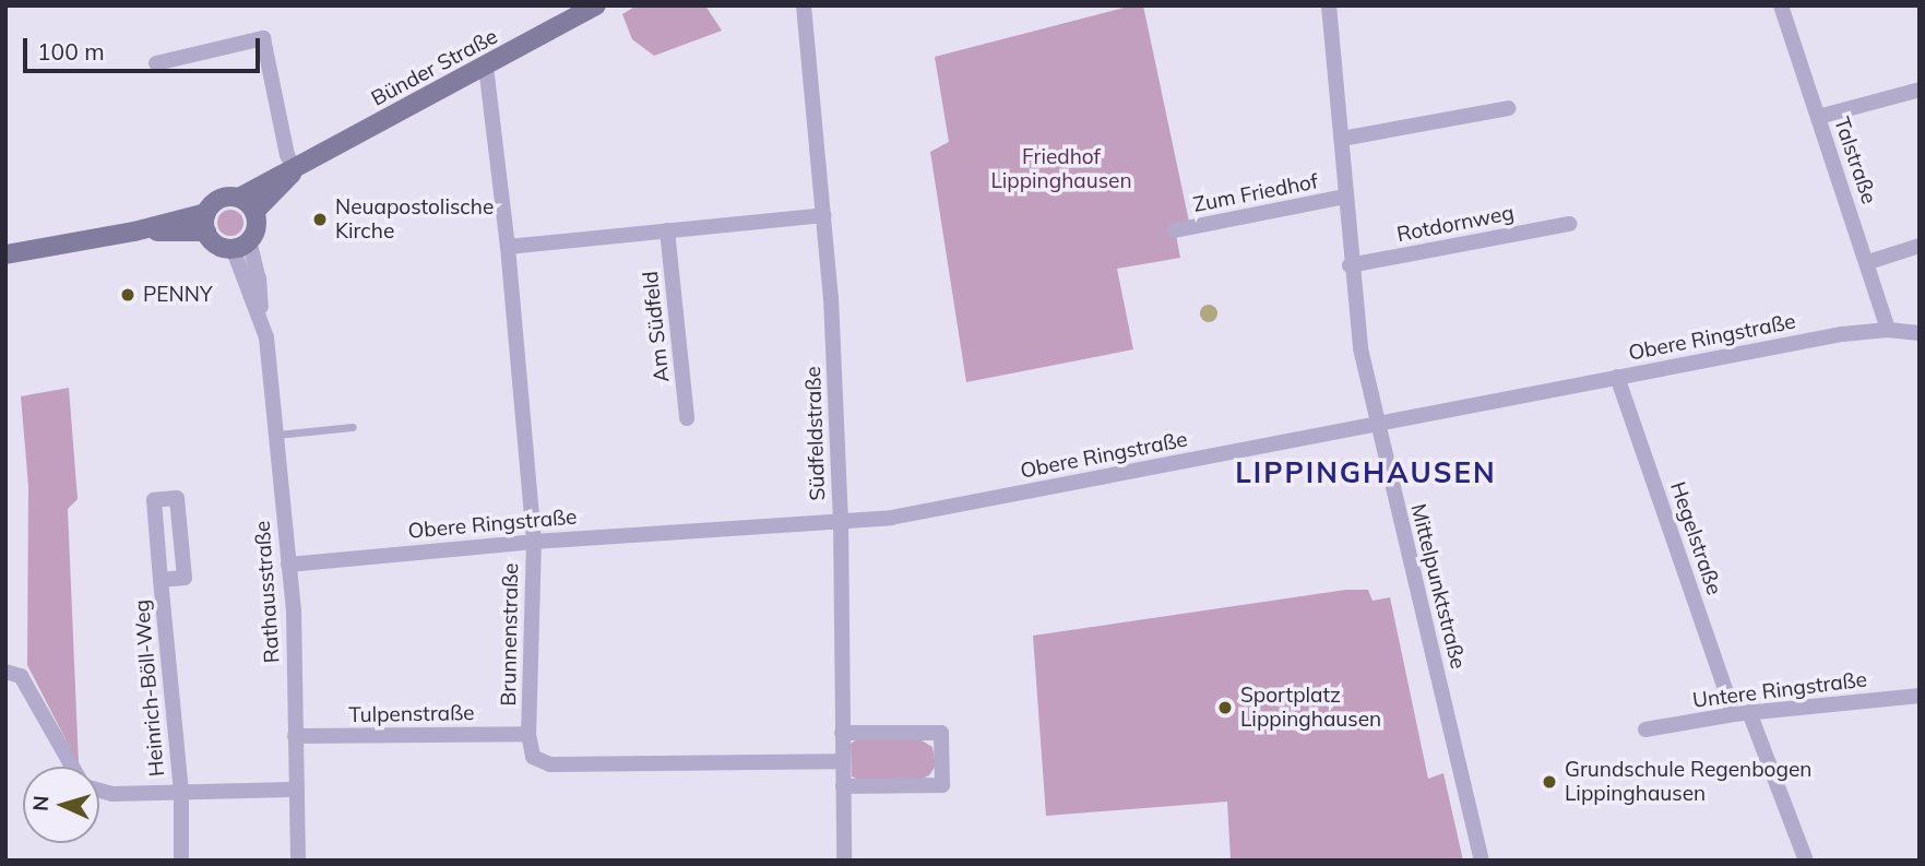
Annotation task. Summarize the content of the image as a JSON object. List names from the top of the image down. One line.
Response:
{"streets":{"main road":["Bünder Straße"],"street":["Talstraße","Zum Friedhof","Rotdornweg","Am Südfeld","Obere Ringstraße","Südfeldstraße","Hegelstraße","Mittelpunktstraße","Rathausstraße","Brunnenstraße","Heinrich-Böll-Weg","Untere Ringstraße","Tulpenstraße"]},"crossings":[["Bünder Straße","Rathausstraße"],["Bünder Straße","Brunnenstraße"],["Talstraße","Obere Ringstraße"],["Zum Friedhof","Mittelpunktstraße"],["Rotdornweg","Mittelpunktstraße"],["Obere Ringstraße","Südfeldstraße"],["Obere Ringstraße","Hegelstraße"],["Obere Ringstraße","Mittelpunktstraße"],["Obere Ringstraße","Rathausstraße"],["Obere Ringstraße","Brunnenstraße"],["Südfeldstraße","Brunnenstraße"],["Hegelstraße","Untere Ringstraße"],["Rathausstraße","Tulpenstraße"],["Brunnenstraße","Tulpenstraße"]],"districts":["LIPPINGHAUSEN"],"parks":["Friedhof Lippinghausen"],"places":["Neuapostolische Kirche","PENNY","Sportplatz Lippinghausen","Grundschule Regenbogen Lippinghausen"],"scale_bar":"100 m","north":"left"}
